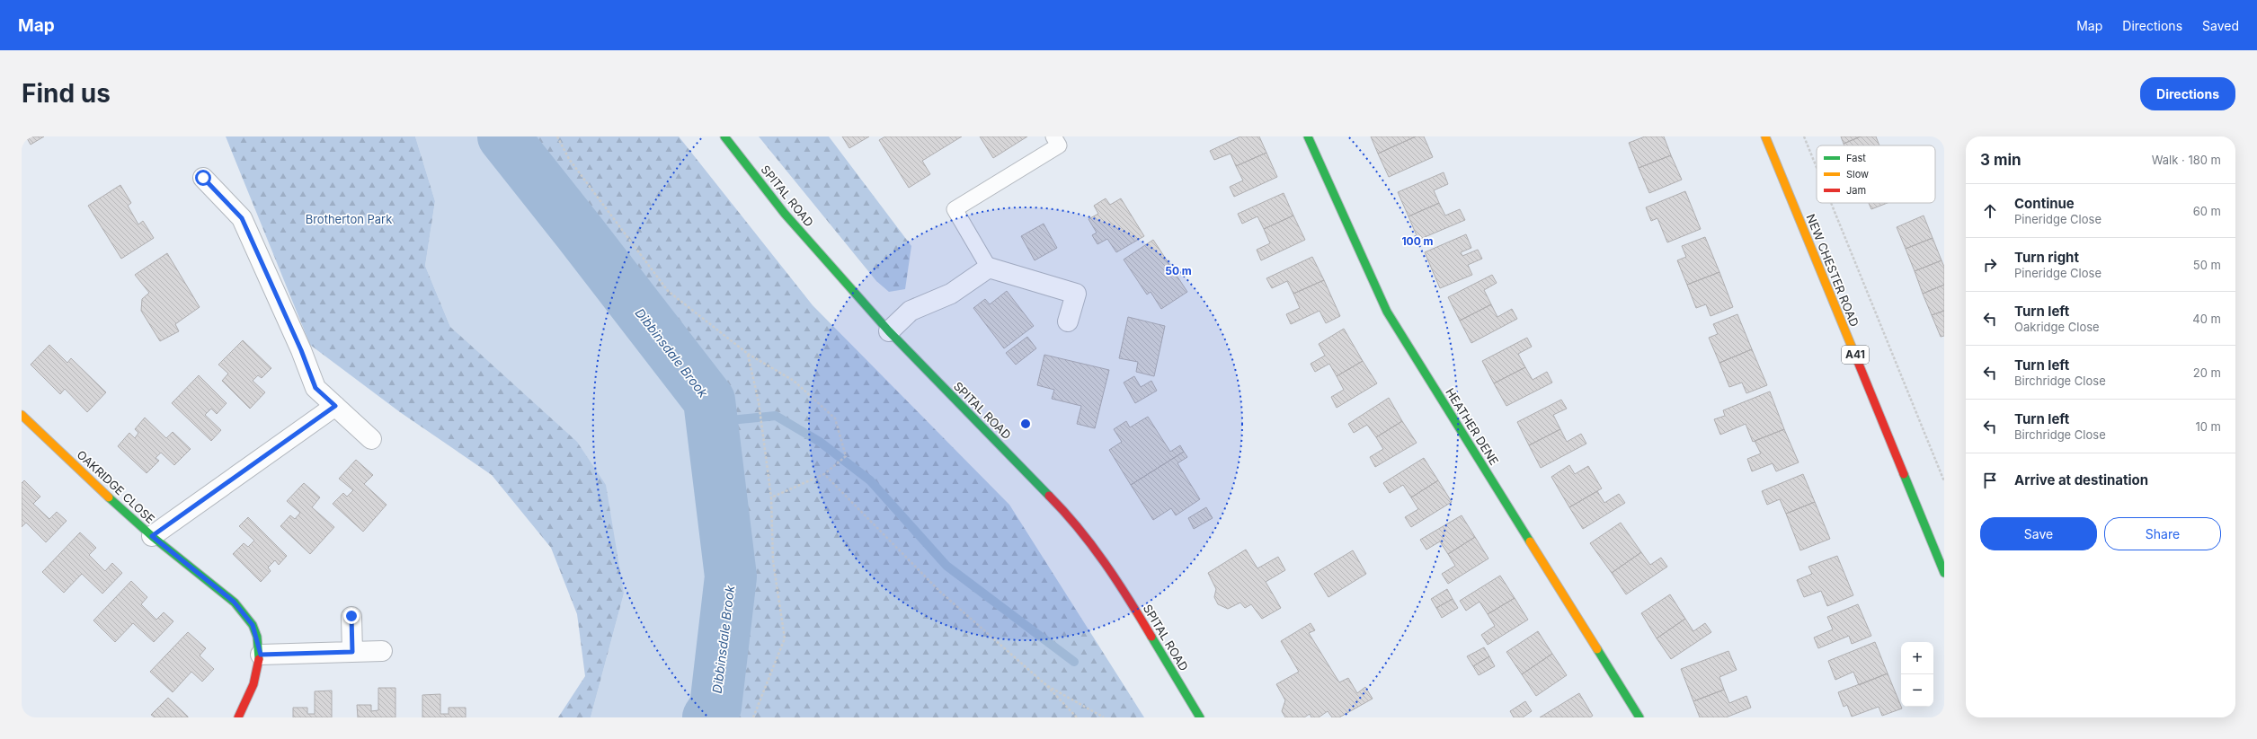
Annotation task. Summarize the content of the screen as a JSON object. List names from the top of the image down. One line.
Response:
{"streets":{"main road":["SPITAL ROAD","NEW CHESTER ROAD","A41","HEATHER DENE","OAKRIDGE CLOSE"]},"water":["Dibbinsdale Brook"],"parks":["Brotherton Park"],"legend":["Fast","Slow","Jam"],"page":{"header":"Map","nav":["Map","Directions","Saved"],"buttons":["Directions",["Save","Share"]],"title":"Find us","heading":["3 min","Walk · 180 m"],"list":[["Continue","Pineridge Close","60 m"],["Turn right","Pineridge Close","50 m"],["Turn left","Oakridge Close","40 m"],["Turn left","Birchridge Close","20 m"],["Turn left","Birchridge Close","10 m"],"Arrive at destination"],"map_buttons":["+","−"]},"rings":["100 m","50 m"]}
